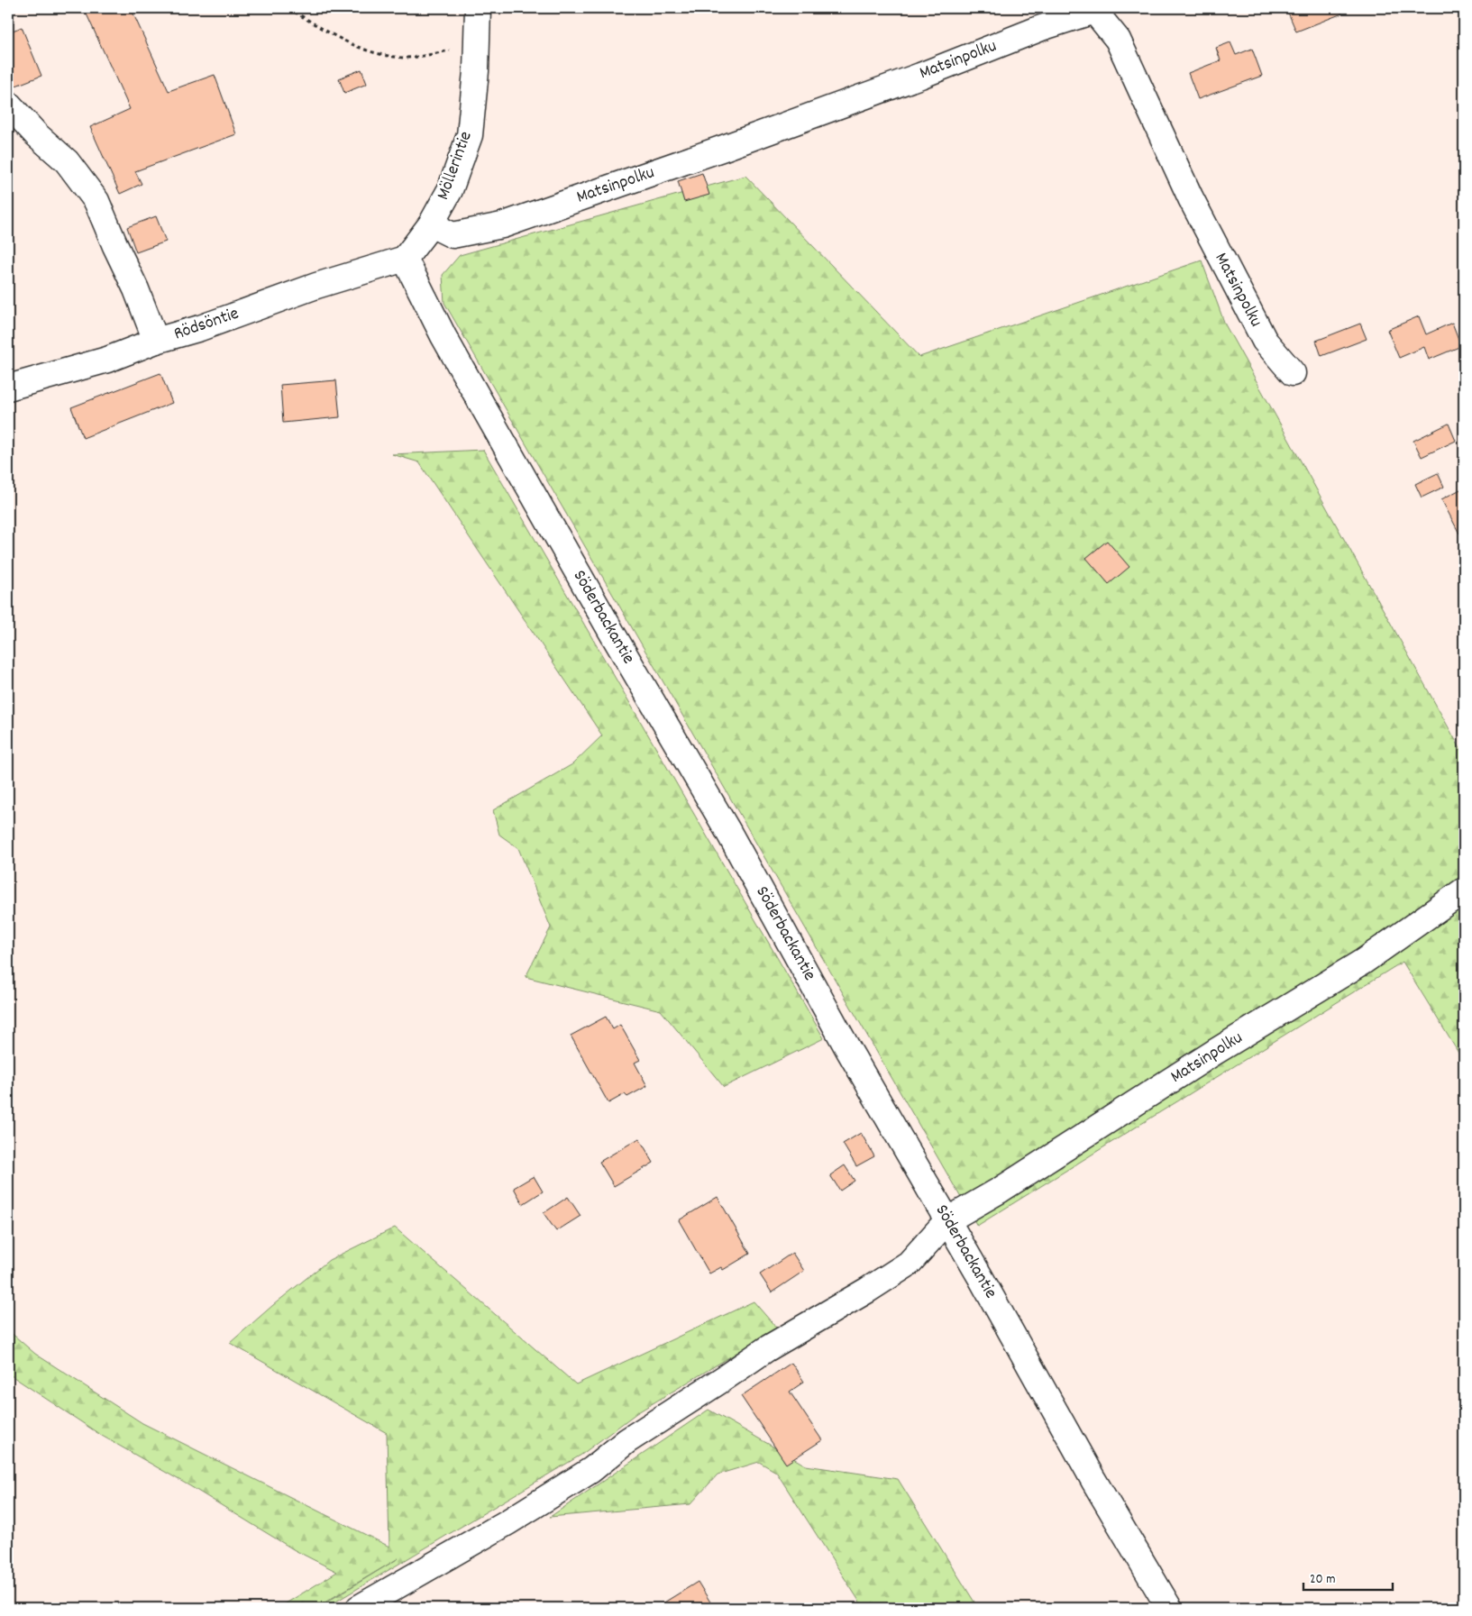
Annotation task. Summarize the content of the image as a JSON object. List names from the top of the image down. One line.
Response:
{"streets":{"street":["Matsinpolku","Möllerintie","Rödsöntie","Söderbackantie"]},"crossings":[["Matsinpolku","Möllerintie"],["Matsinpolku","Söderbackantie"],["Möllerintie","Rödsöntie"],["Möllerintie","Söderbackantie"],["Rödsöntie","Söderbackantie"]],"scale_bar":"20 m"}
